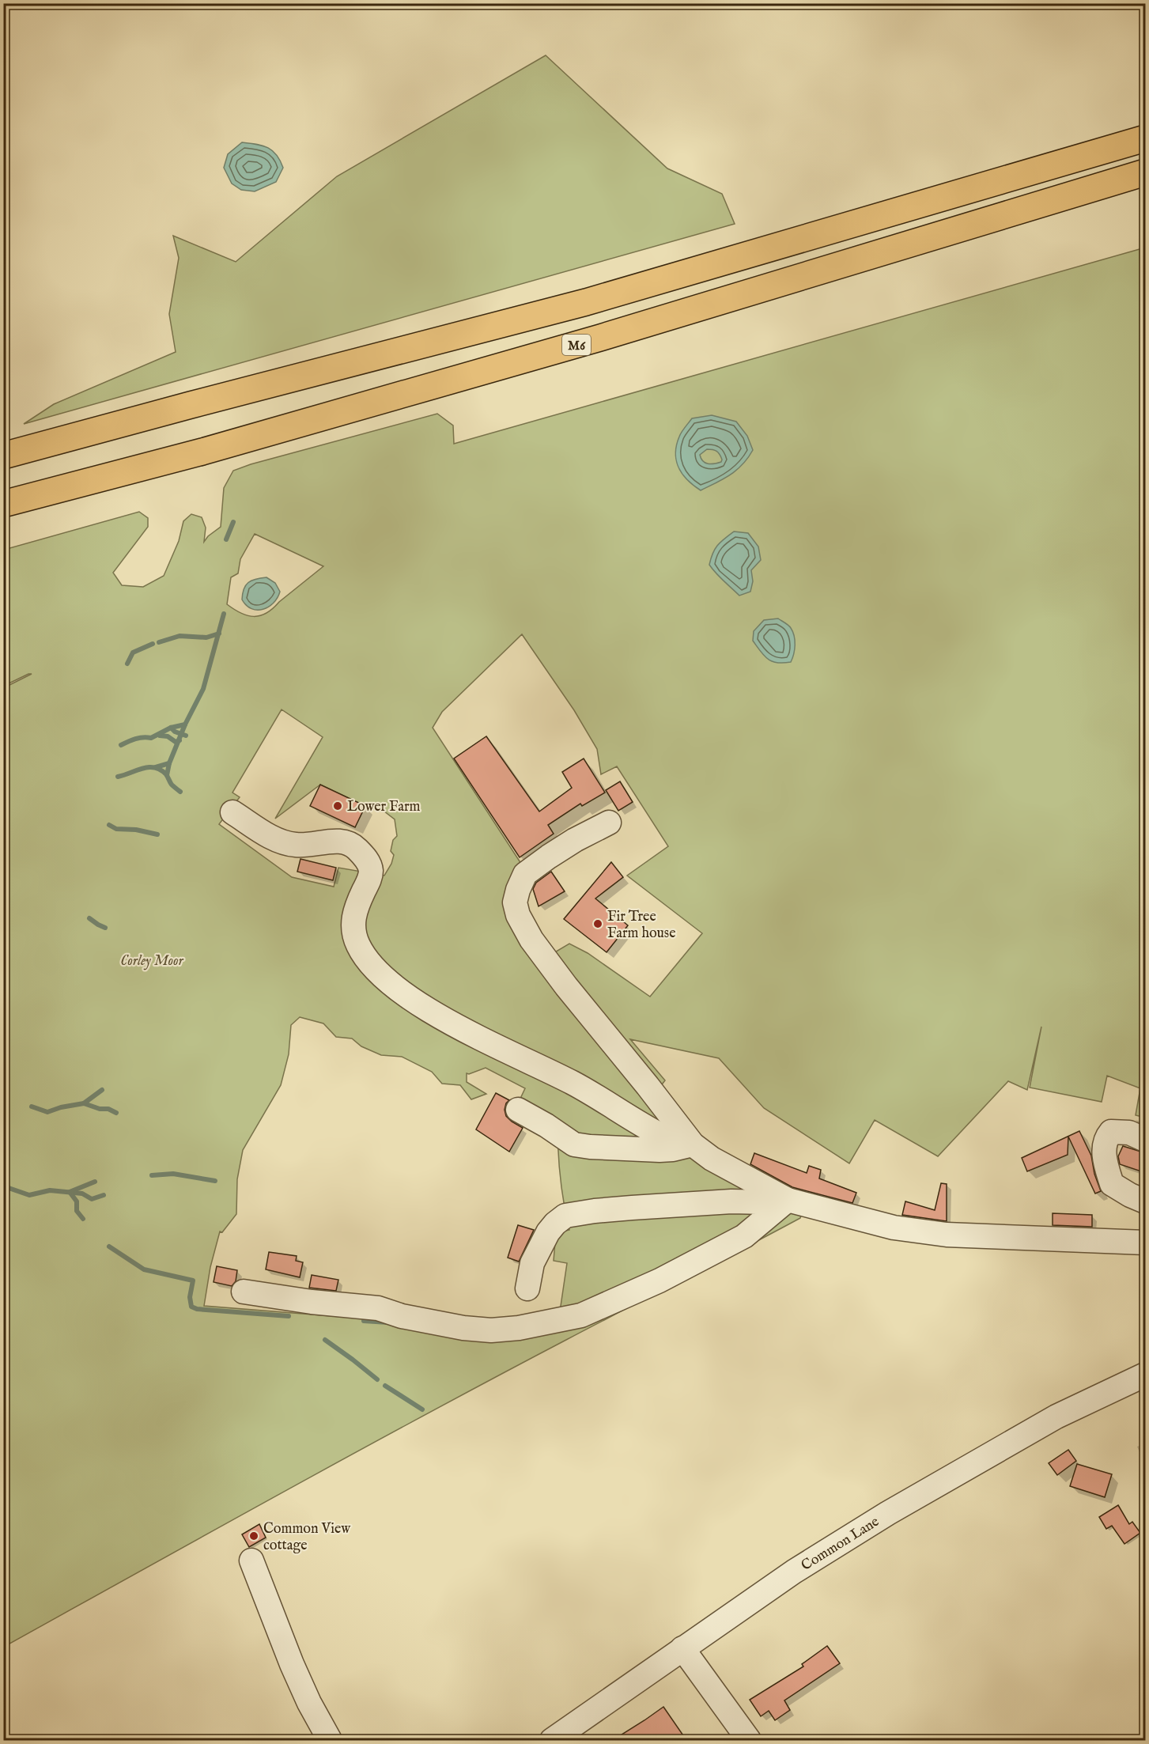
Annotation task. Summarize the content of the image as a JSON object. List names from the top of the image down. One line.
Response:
{"streets":{"highway":["M6"],"street":["Common Lane"]},"parks":["Corley Moor"],"places":["Lower Farm","Fir Tree Farm house","Common View cottage"]}
